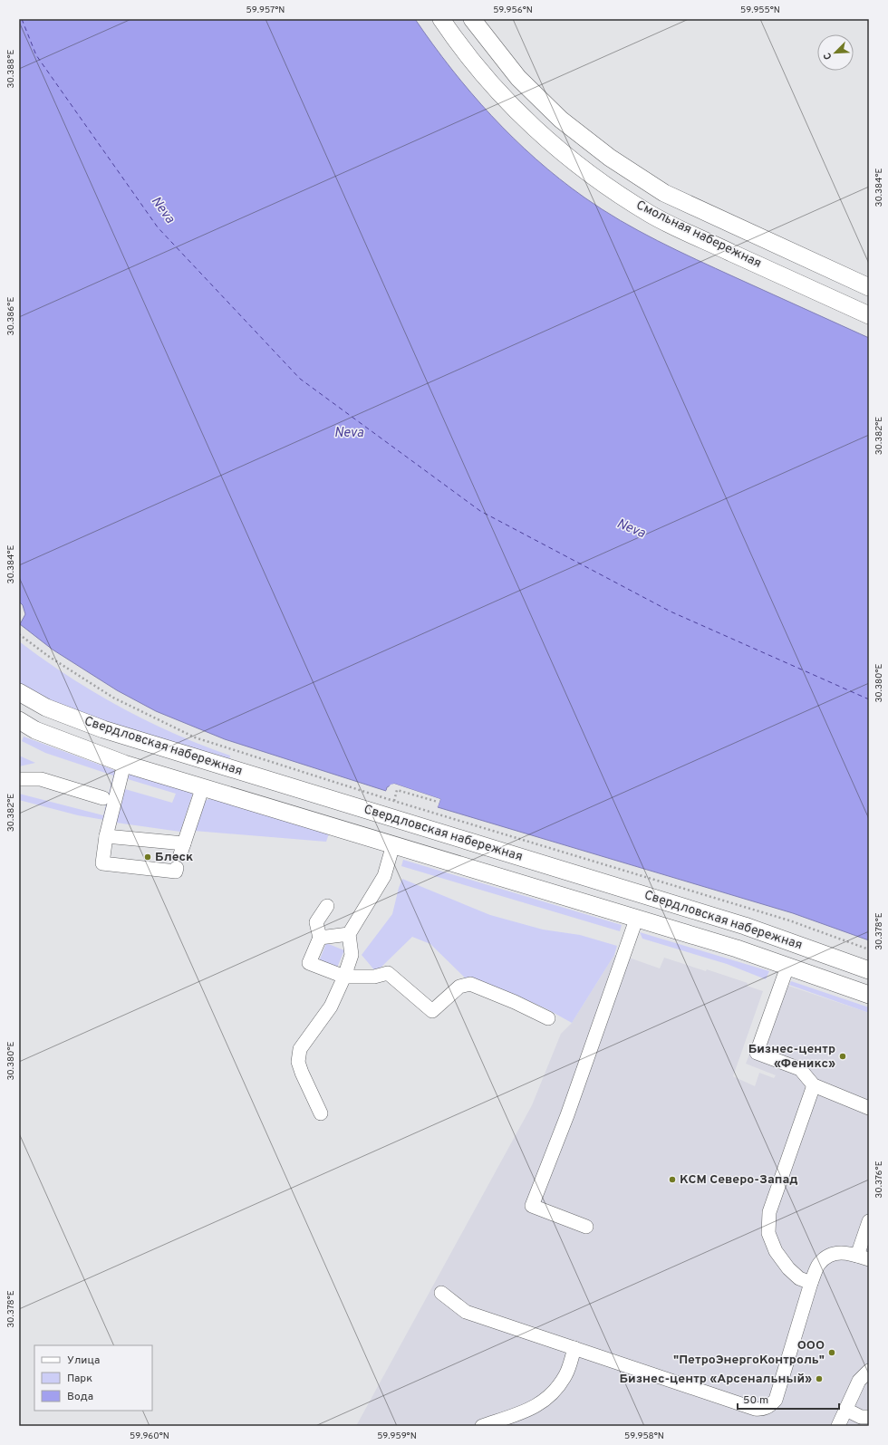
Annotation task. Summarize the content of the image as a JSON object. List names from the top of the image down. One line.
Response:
{"streets":{"main road":["Смольная набережная","Свердловская набережная"]},"water":["Neva"],"places":["Блеск","Бизнес-центр «Феникс»","КСМ Северо-Запад","ООО \"ПетроЭнергоКонтроль\"","Бизнес-центр «Арсенальный»"],"legend":["Улица","Парк","Вода"],"scale_bar":"50 m","north":"bottom left","coordinates":["59.957°N","59.956°N","59.955°N","30.388°E","30.384°E","30.386°E","30.382°E","30.380°E","30.378°E","30.376°E","59.960°N","59.959°N","59.958°N"]}
